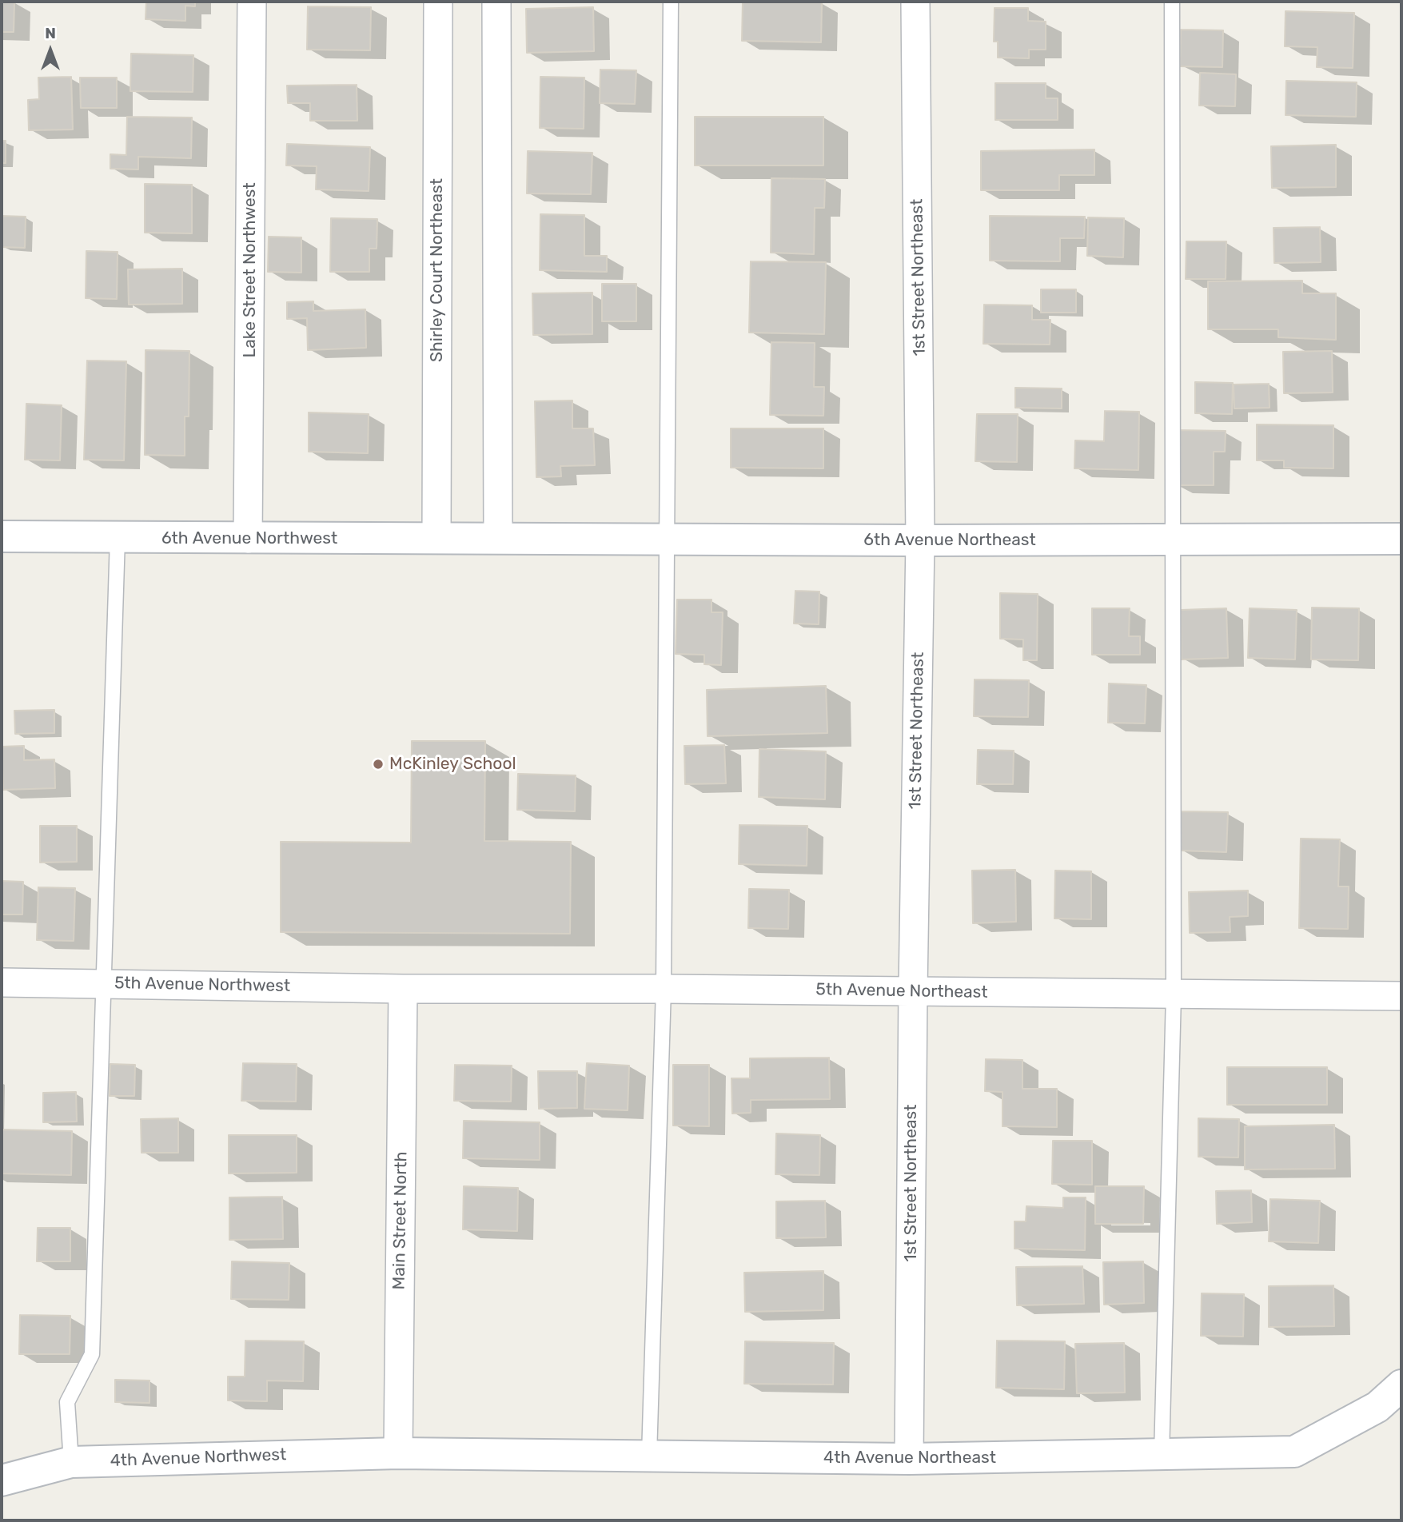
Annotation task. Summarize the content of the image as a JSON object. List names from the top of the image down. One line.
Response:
{"streets":{"street":["Lake Street Northwest","Shirley Court Northeast","1st Street Northeast","6th Avenue Northwest","6th Avenue Northeast","5th Avenue Northwest","5th Avenue Northeast","Main Street North","4th Avenue Northwest","4th Avenue Northeast"]},"crossings":[["Lake Street Northwest","6th Avenue Northwest"],["Shirley Court Northeast","6th Avenue Northwest"],["1st Street Northeast","6th Avenue Northeast"],["1st Street Northeast","5th Avenue Northeast"],["1st Street Northeast","4th Avenue Northeast"],["6th Avenue Northwest","6th Avenue Northeast"],["5th Avenue Northwest","5th Avenue Northeast"],["5th Avenue Northwest","Main Street North"],["5th Avenue Northeast","Main Street North"],["Main Street North","4th Avenue Northwest"],["Main Street North","4th Avenue Northeast"],["4th Avenue Northwest","4th Avenue Northeast"]],"places":["McKinley School"],"north":"top"}
